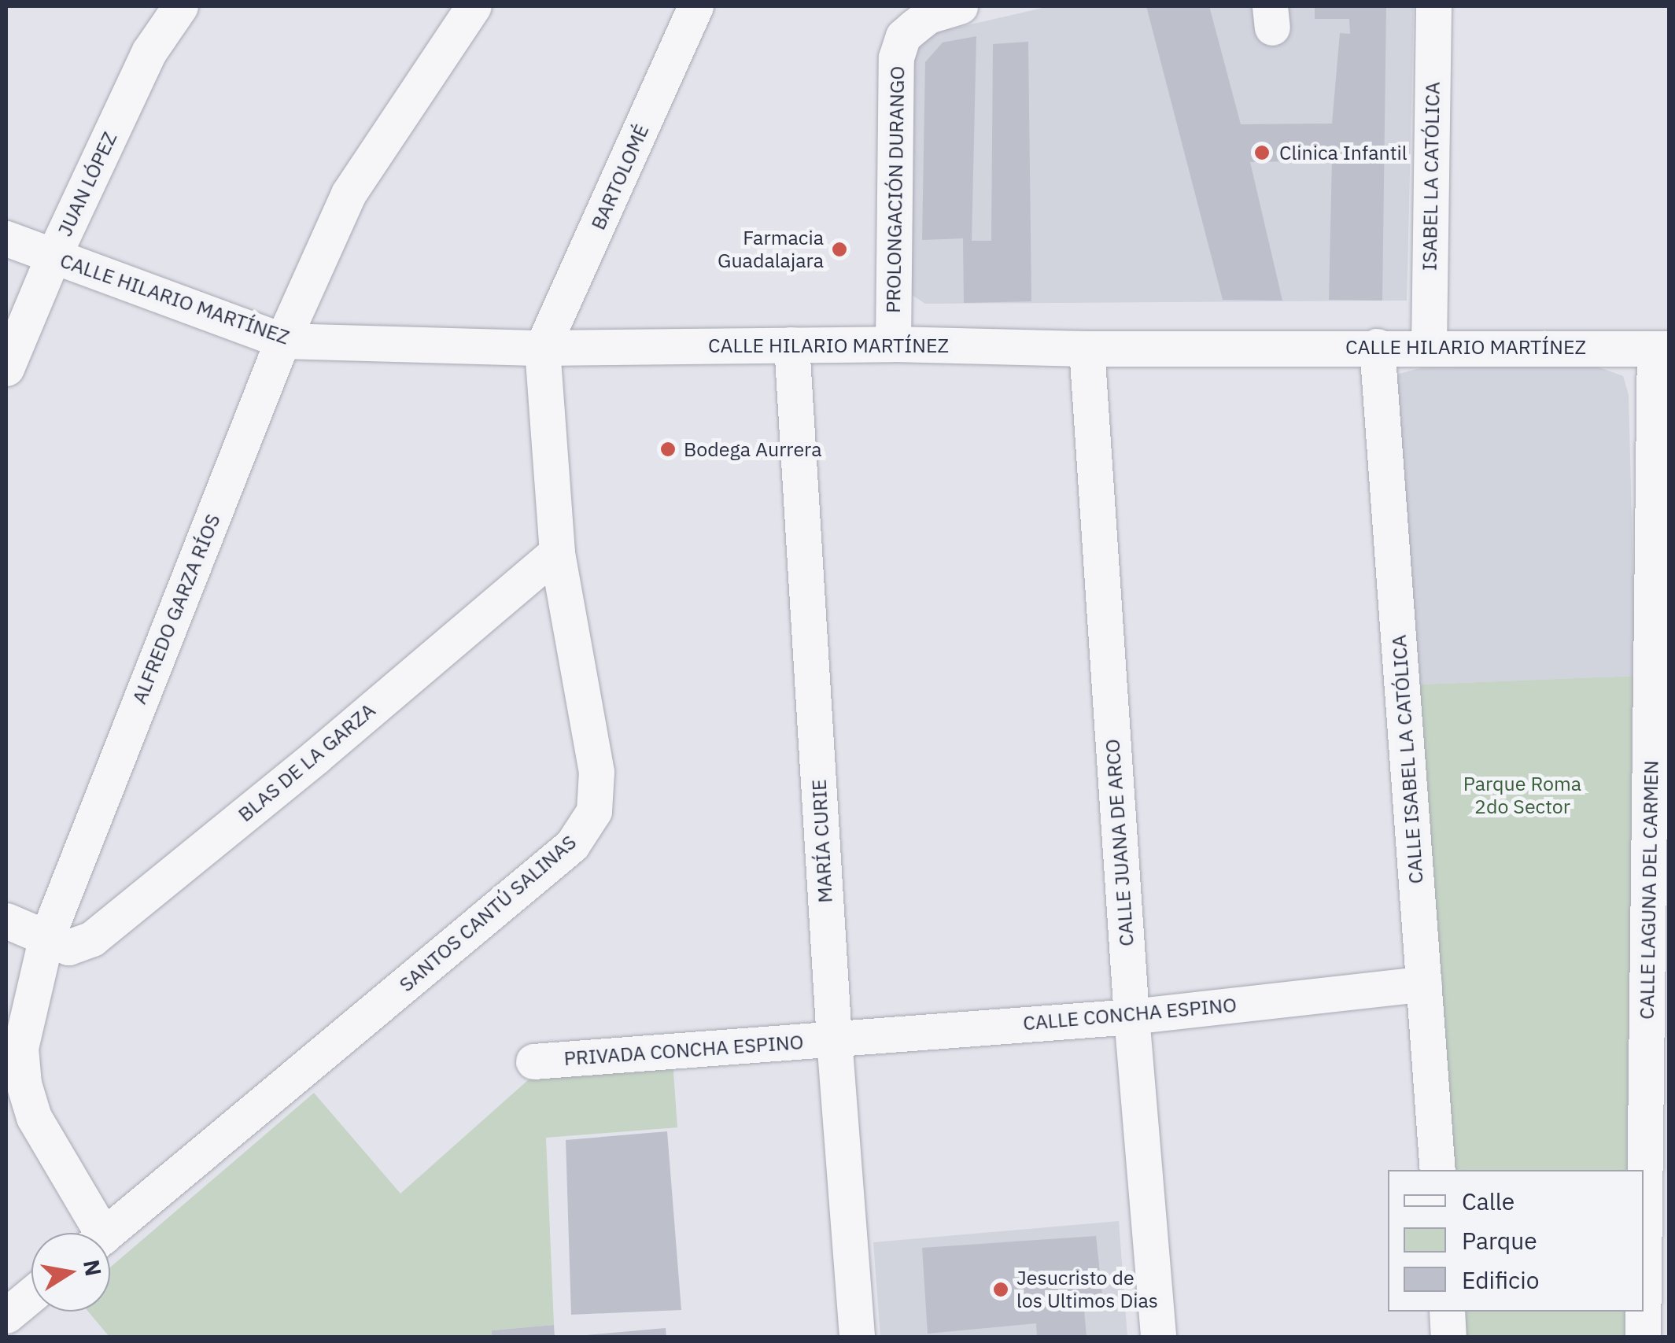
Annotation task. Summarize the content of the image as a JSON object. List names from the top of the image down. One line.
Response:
{"streets":{"street":["ISABEL LA CATÓLICA","BARTOLOMÉ","JUAN LÓPEZ","PROLONGACIÓN DURANGO","CALLE HILARIO MARTÍNEZ","ALFREDO GARZA RÍOS","CALLE ISABEL LA CATÓLICA","BLAS DE LA GARZA","MARÍA CURIE","CALLE JUANA DE ARCO","CALLE LAGUNA DEL CARMEN","SANTOS CANTÚ SALINAS","CALLE CONCHA ESPINO","PRIVADA CONCHA ESPINO"]},"crossings":[["ISABEL LA CATÓLICA","CALLE HILARIO MARTÍNEZ"],["BARTOLOMÉ","CALLE HILARIO MARTÍNEZ"],["BARTOLOMÉ","SANTOS CANTÚ SALINAS"],["JUAN LÓPEZ","CALLE HILARIO MARTÍNEZ"],["PROLONGACIÓN DURANGO","CALLE HILARIO MARTÍNEZ"],["CALLE HILARIO MARTÍNEZ","ALFREDO GARZA RÍOS"],["CALLE HILARIO MARTÍNEZ","CALLE ISABEL LA CATÓLICA"],["CALLE HILARIO MARTÍNEZ","MARÍA CURIE"],["CALLE HILARIO MARTÍNEZ","CALLE JUANA DE ARCO"],["CALLE HILARIO MARTÍNEZ","CALLE LAGUNA DEL CARMEN"],["CALLE HILARIO MARTÍNEZ","SANTOS CANTÚ SALINAS"],["ALFREDO GARZA RÍOS","BLAS DE LA GARZA"],["CALLE ISABEL LA CATÓLICA","CALLE CONCHA ESPINO"],["BLAS DE LA GARZA","SANTOS CANTÚ SALINAS"],["MARÍA CURIE","CALLE CONCHA ESPINO"],["MARÍA CURIE","PRIVADA CONCHA ESPINO"],["CALLE JUANA DE ARCO","CALLE CONCHA ESPINO"],["CALLE CONCHA ESPINO","PRIVADA CONCHA ESPINO"]],"parks":["Parque Roma 2do Sector"],"places":["Clinica Infantil","Farmacia Guadalajara","Bodega Aurrera","Jesucristo de los Ultimos Dias"],"legend":["Calle","Parque","Edificio"],"north":"right"}
